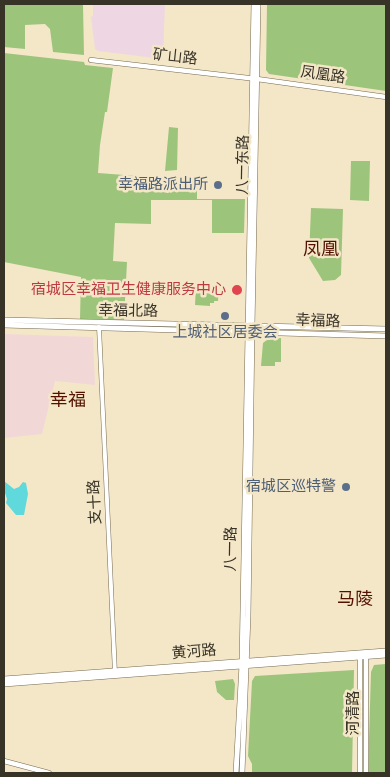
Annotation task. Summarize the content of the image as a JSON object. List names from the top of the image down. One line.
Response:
{"streets":{"main road":["八一东路","幸福北路","幸福路","八一路","黄河路"],"street":["矿山路","凤凰路","支十路","河清路"]},"crossings":[["矿山路","凤凰路"],["矿山路","八一东路"],["凤凰路","八一东路"],["八一东路","幸福北路"],["八一东路","幸福路"],["八一东路","八一路"],["幸福北路","幸福路"],["幸福北路","支十路"],["幸福北路","八一路"],["幸福路","八一路"],["支十路","黄河路"],["八一路","黄河路"],["黄河路","河清路"]],"districts":["凤凰","幸福","马陵"],"places":["幸福路派出所","宿城区幸福卫生健康服务中心","上城社区居委会","宿城区巡特警"]}
